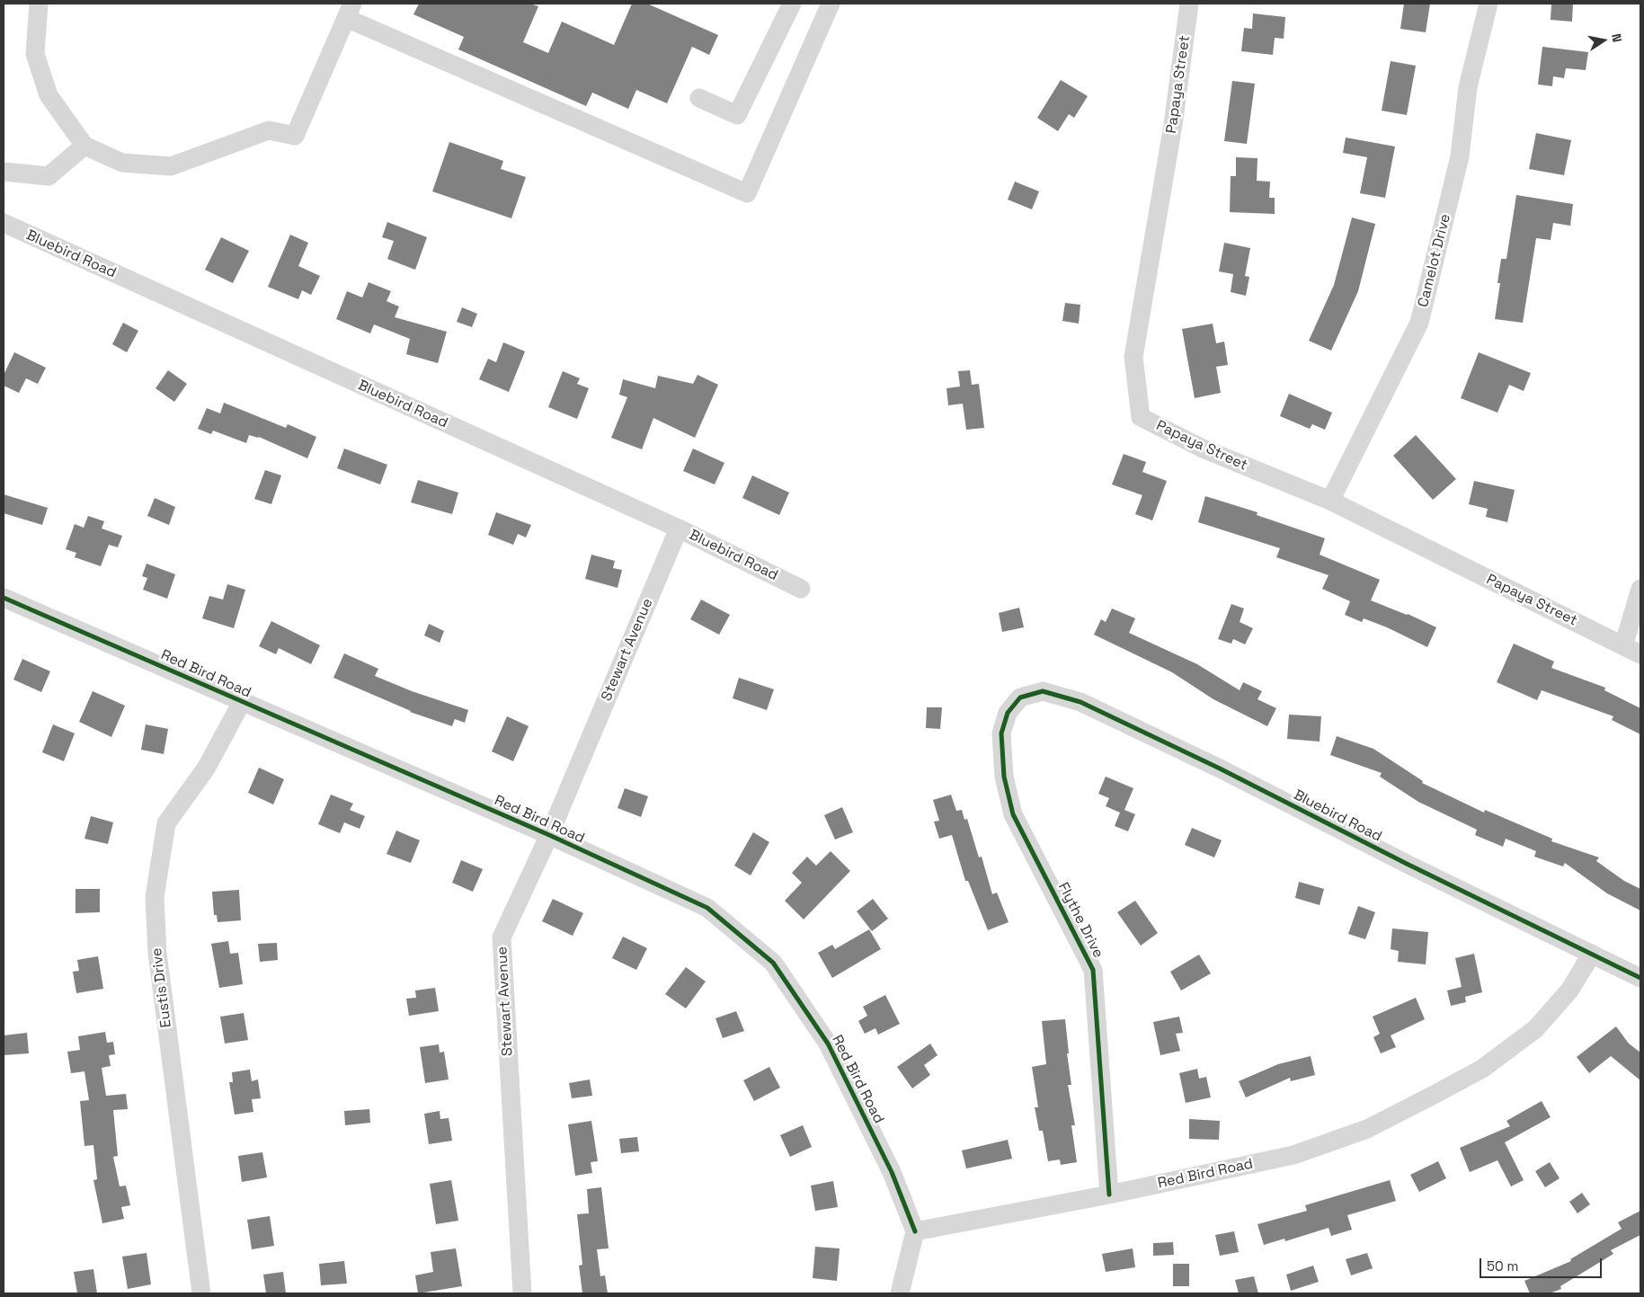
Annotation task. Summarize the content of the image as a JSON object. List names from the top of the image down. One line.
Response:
{"streets":{"street":["Papaya Street","Bluebird Road","Camelot Drive","Stewart Avenue","Red Bird Road","Flythe Drive","Eustis Drive"]},"crossings":[["Papaya Street","Camelot Drive"],["Bluebird Road","Stewart Avenue"],["Bluebird Road","Red Bird Road"],["Bluebird Road","Flythe Drive"],["Stewart Avenue","Red Bird Road"],["Red Bird Road","Flythe Drive"],["Red Bird Road","Eustis Drive"]],"scale_bar":"50 m","north":"right"}
